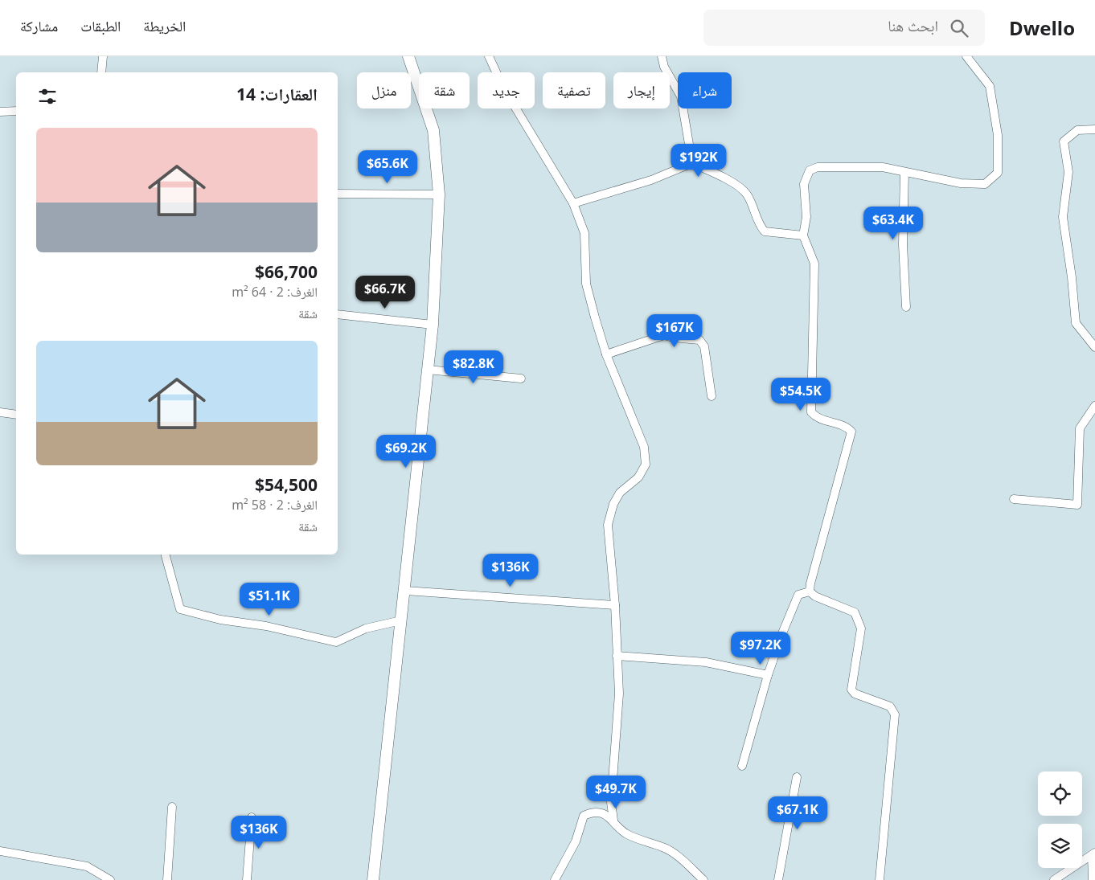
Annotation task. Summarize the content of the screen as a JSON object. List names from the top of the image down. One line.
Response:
{"page":{"header":"Dwello","search":"ابحث هنا","nav":["الخريطة","الطبقات","مشاركة"],"chip":["شراء","إيجار","تصفية","جديد","شقة","منزل"],"heading":"العقارات: 14","list":[{"name":"$66,700","note":"الغرف: 2 · 64 m² · شقة"},{"name":"$54,500","note":"الغرف: 2 · 58 m² · شقة"}],"price":["$192K","$65.6K","$63.4K","$66.7K","$167K","$82.8K","$54.5K","$69.2K","$136K","$51.1K","$97.2K","$49.7K","$67.1K","$136K"]}}
